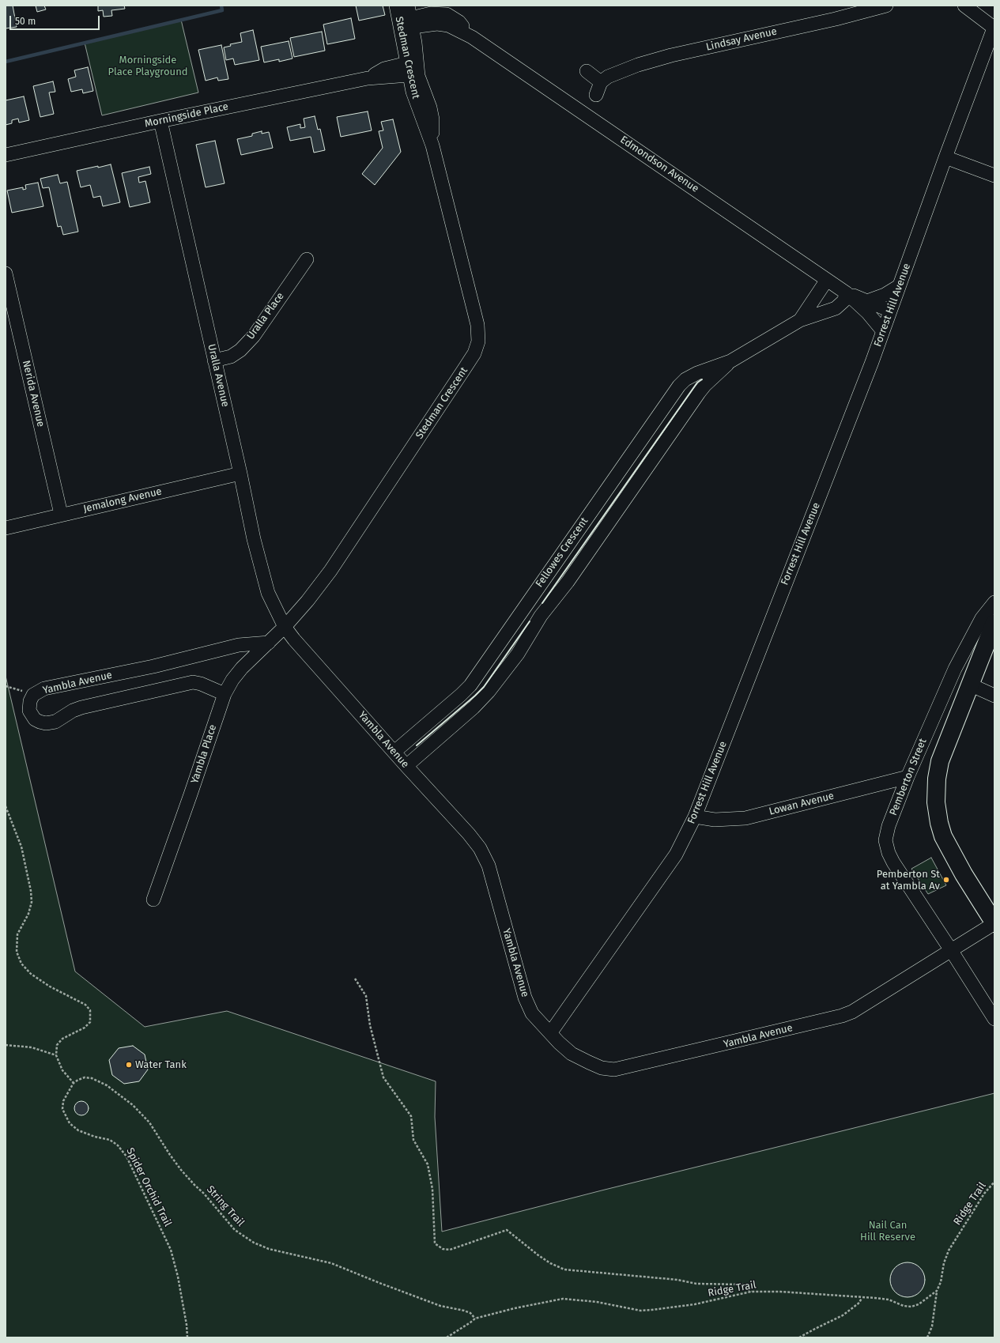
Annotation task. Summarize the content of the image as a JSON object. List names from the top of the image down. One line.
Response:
{"streets":{"street":["Lindsay Avenue","Stedman Crescent","Morningside Place","Edmondson Avenue","Forrest Hill Avenue","Uralla Place","Uralla Avenue","Nerida Avenue","Jemalong Avenue","Fellowes Crescent","Yambla Avenue","Yambla Place","Pemberton Street","Lowan Avenue"],"path":["Spider Orchid Trail","Ridge Trail","String Trail"]},"crossings":[["Stedman Crescent","Morningside Place"],["Stedman Crescent","Edmondson Avenue"],["Stedman Crescent","Uralla Avenue"],["Stedman Crescent","Yambla Avenue"],["Stedman Crescent","Yambla Place"],["Morningside Place","Uralla Avenue"],["Edmondson Avenue","Forrest Hill Avenue"],["Edmondson Avenue","Fellowes Crescent"],["Forrest Hill Avenue","Yambla Avenue"],["Forrest Hill Avenue","Lowan Avenue"],["Uralla Place","Uralla Avenue"],["Uralla Avenue","Jemalong Avenue"],["Uralla Avenue","Yambla Avenue"],["Uralla Avenue","Yambla Place"],["Nerida Avenue","Jemalong Avenue"],["Fellowes Crescent","Yambla Avenue"],["Yambla Avenue","Yambla Place"],["Yambla Avenue","Pemberton Street"],["Pemberton Street","Lowan Avenue"],["Spider Orchid Trail","String Trail"],["Ridge Trail","String Trail"]],"parks":["Morningside Place Playground","Nail Can Hill Reserve"],"places":["Pemberton St at Yambla Av","Water Tank"],"scale_bar":"50 m"}
